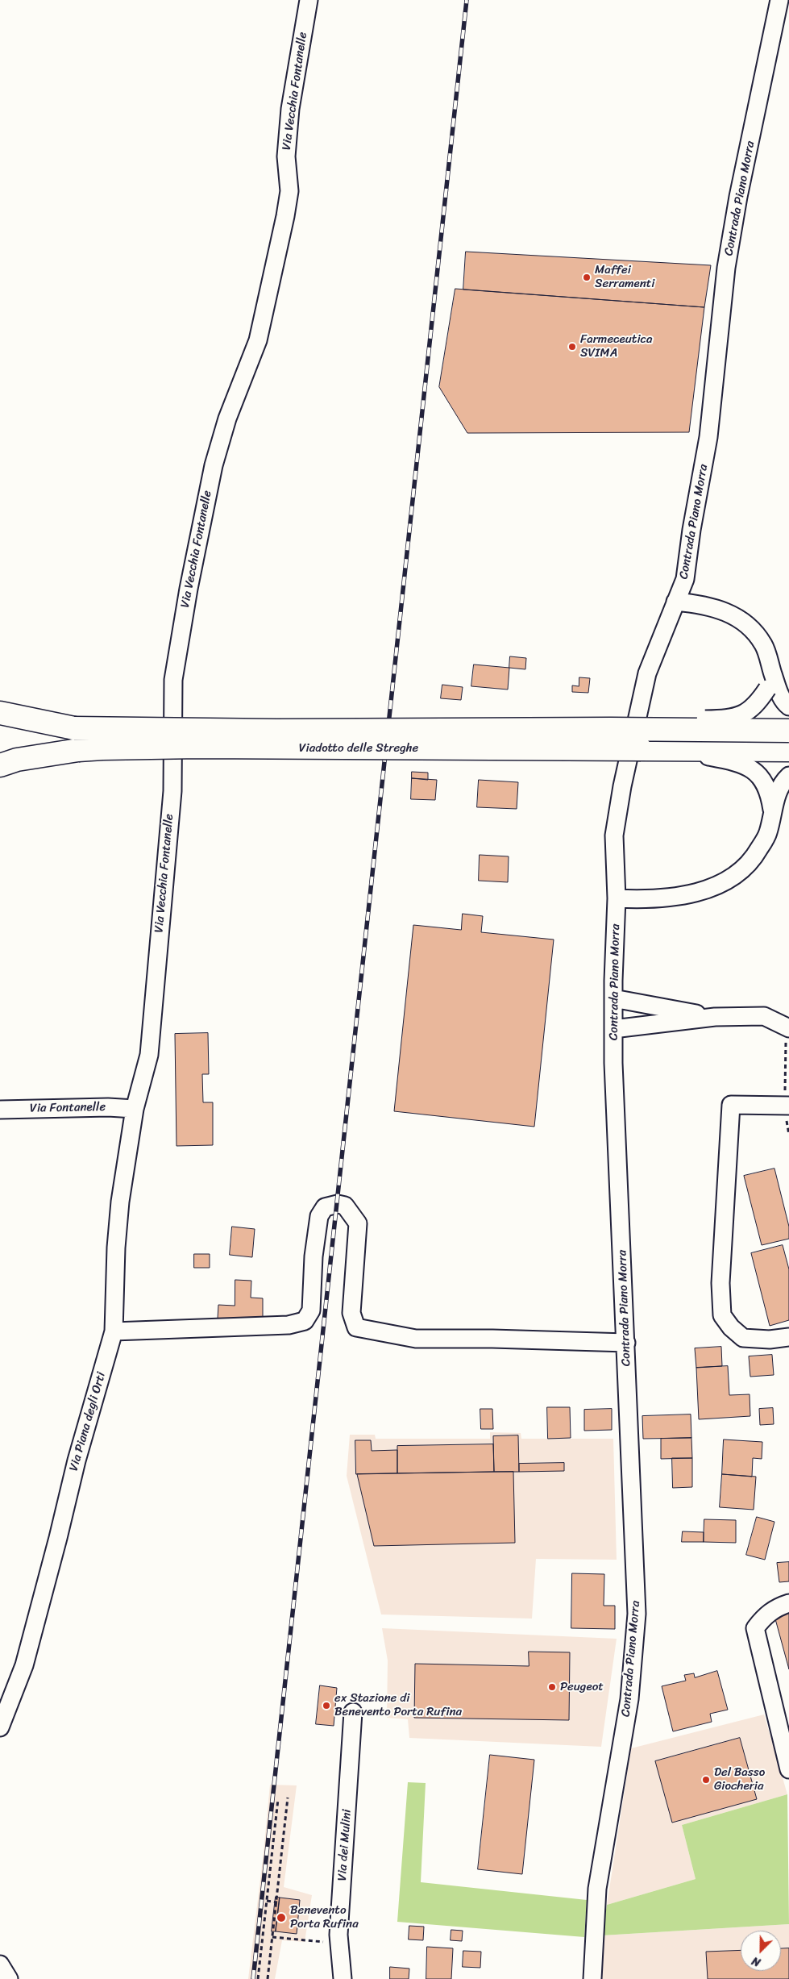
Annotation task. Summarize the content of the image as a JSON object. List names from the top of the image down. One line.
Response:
{"streets":{"main road":["Viadotto delle Streghe"],"street":["Via Vecchia Fontanelle","Contrada Piano Morra","Via Fontanelle","Via Piana degli Orti","Via dei Mulini"]},"crossings":[["Via Vecchia Fontanelle","Via Fontanelle"],["Via Vecchia Fontanelle","Via Piana degli Orti"],["Via Fontanelle","Via Piana degli Orti"]],"places":["Maffei Serramenti","Farmeceutica SVIMA","Peugeot","ex Stazione di Benevento Porta Rufina","Del Basso Giocheria","Benevento Porta Rufina"],"north":"bottom left"}
